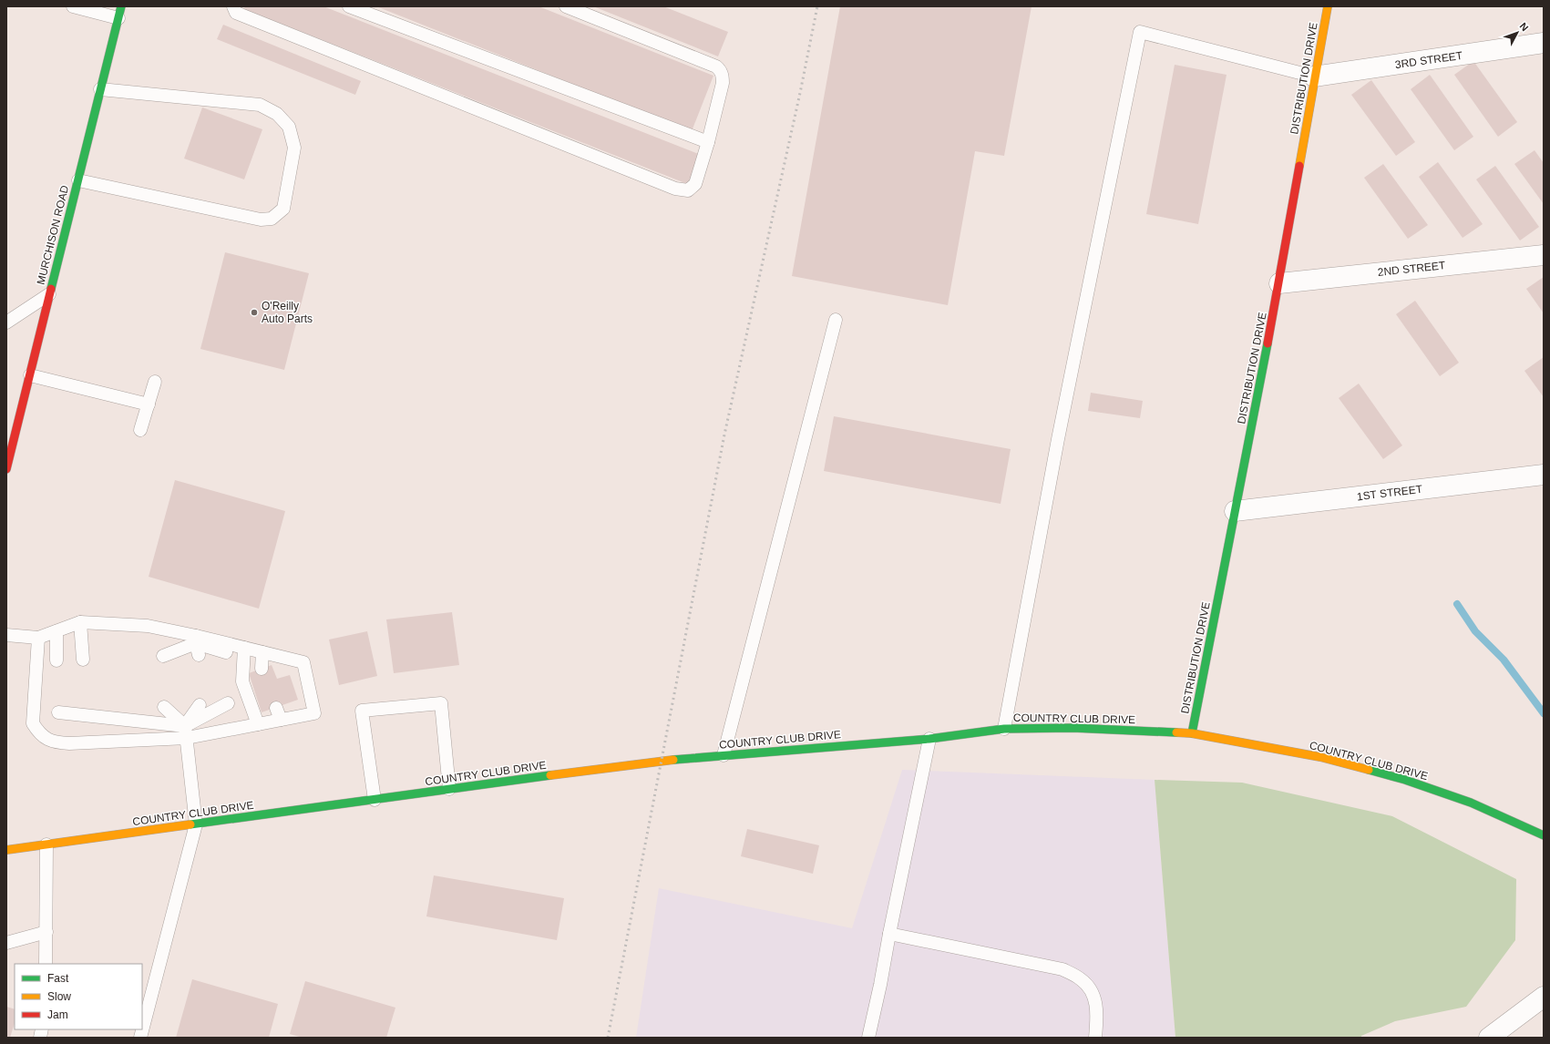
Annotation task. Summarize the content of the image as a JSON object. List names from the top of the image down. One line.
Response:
{"streets":{"main road":["DISTRIBUTION DRIVE","MURCHISON ROAD","COUNTRY CLUB DRIVE"],"street":["3RD STREET","2ND STREET","1ST STREET"]},"crossings":[["3RD STREET","DISTRIBUTION DRIVE"],["DISTRIBUTION DRIVE","2ND STREET"],["DISTRIBUTION DRIVE","1ST STREET"],["DISTRIBUTION DRIVE","COUNTRY CLUB DRIVE"]],"places":["O'Reilly Auto Parts"],"legend":["Fast","Slow","Jam"],"north":"top right"}
